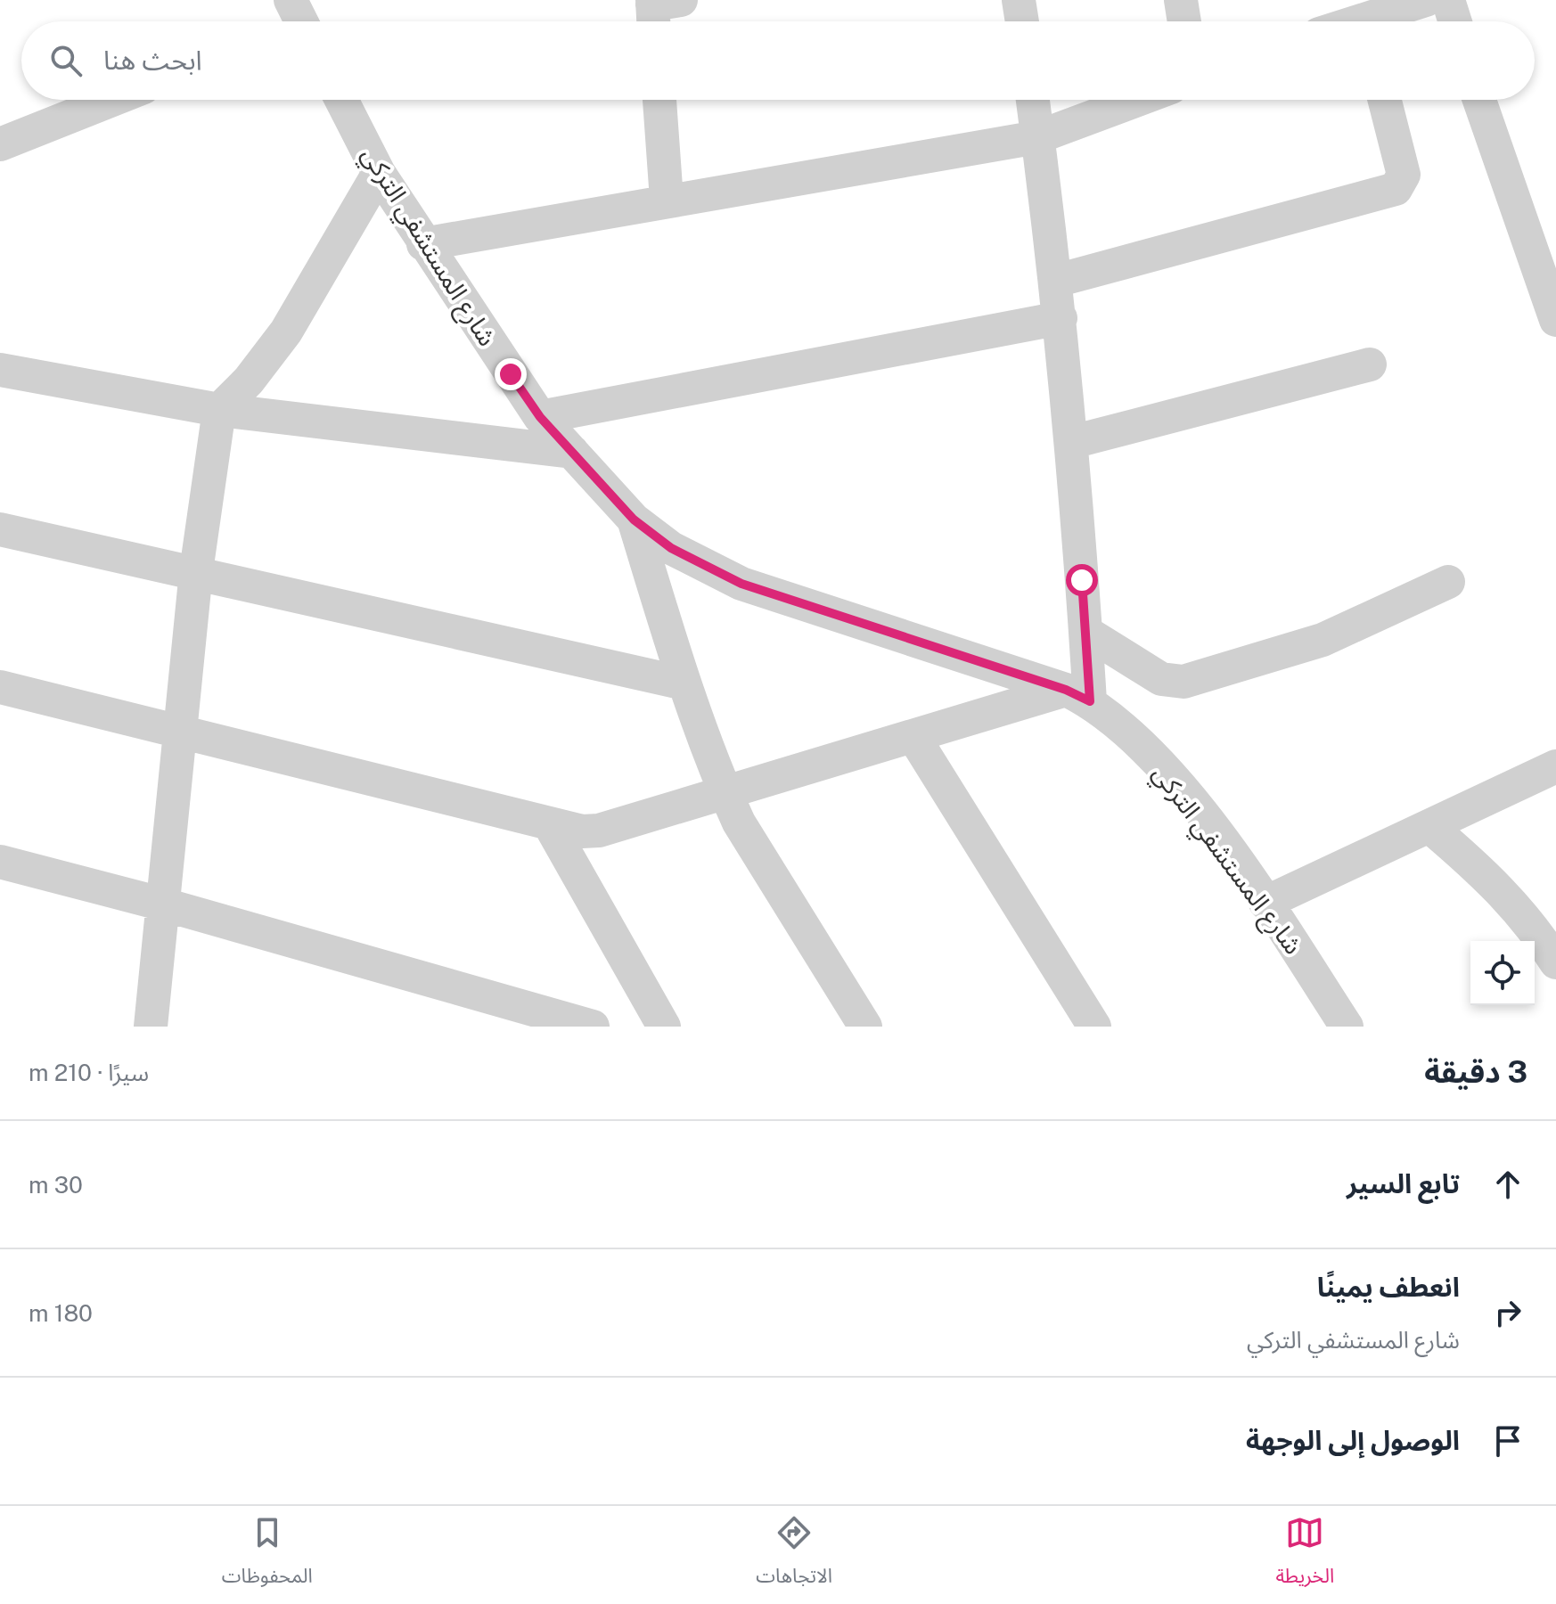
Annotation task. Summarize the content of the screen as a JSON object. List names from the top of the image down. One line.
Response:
{"streets":{"street":["شارع المستشفي التركي"]},"page":{"search":"ابحث هنا","heading":["3 دقيقة","سيرًا · 210 m"],"list":[["تابع السير","30 m"],["انعطف يمينًا","شارع المستشفي التركي","180 m"],"الوصول إلى الوجهة"],"nav":["الخريطة","الاتجاهات","المحفوظات"]}}
